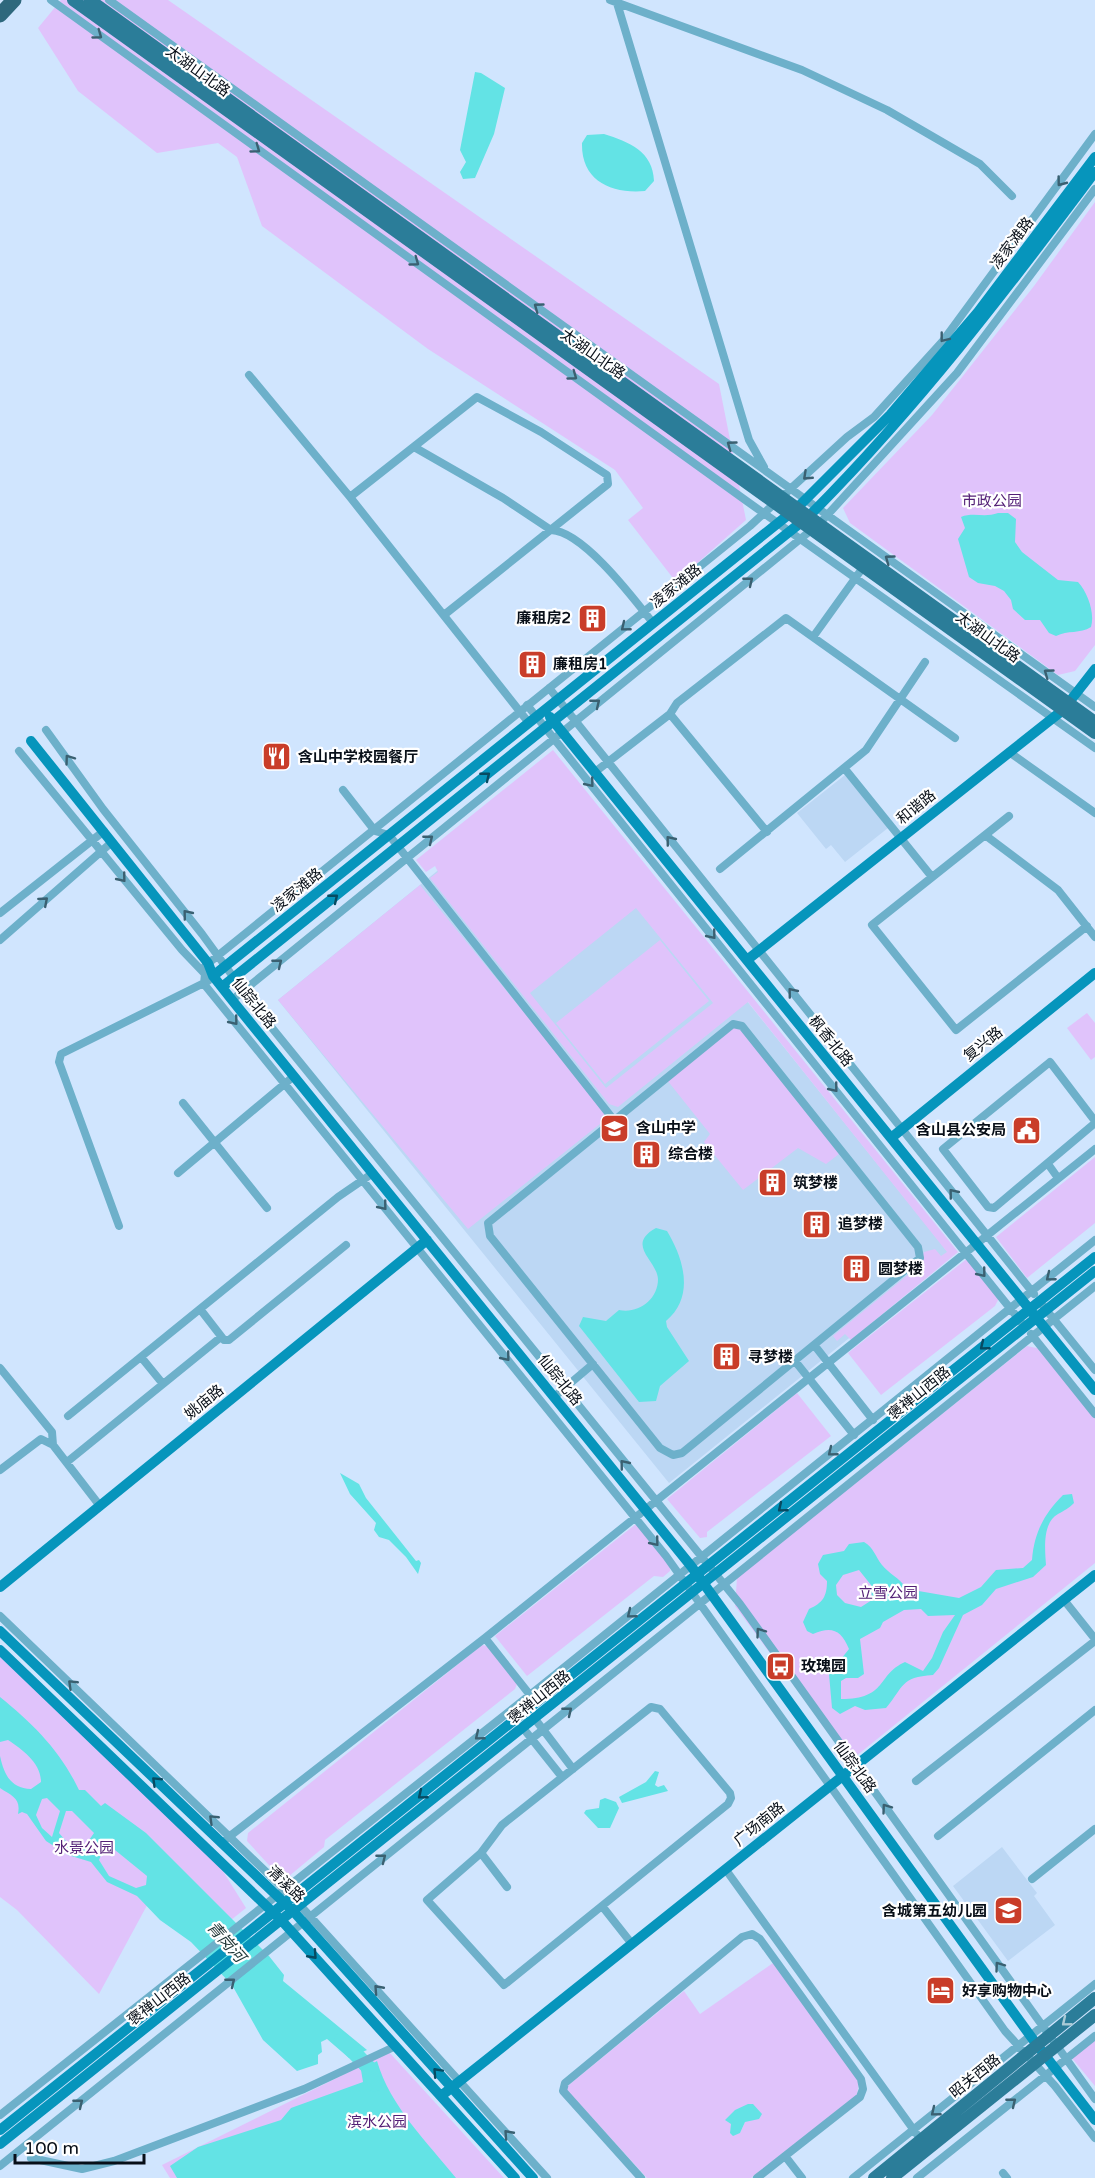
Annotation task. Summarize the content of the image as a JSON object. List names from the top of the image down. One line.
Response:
{"streets":{"main road":["太湖山北路","凌家滩路","和谐路","仙踪北路","枫香北路","复兴路","褒禅山西路","姚庙路","广场南路","清溪路","昭关西路"]},"crossings":[["太湖山北路","凌家滩路"],["太湖山北路","和谐路"],["凌家滩路","仙踪北路"],["凌家滩路","枫香北路"],["和谐路","枫香北路"],["仙踪北路","褒禅山西路"],["仙踪北路","姚庙路"],["仙踪北路","广场南路"],["仙踪北路","昭关西路"],["枫香北路","复兴路"],["枫香北路","褒禅山西路"],["褒禅山西路","清溪路"],["广场南路","清溪路"]],"water":["青岗河"],"parks":["市政公园","立雪公园","水景公园","滨水公园"],"places":{"building":["廉租房2","廉租房1","综合楼","筑梦楼","追梦楼","圆梦楼","寻梦楼"],"restaurant":["含山中学校园餐厅"],"school or university":["含山中学","含城第五幼儿园"],"public building":["含山县公安局"],"bus stop":["玫瑰园"],"hotel":["好享购物中心"]},"scale_bar":"100 m"}
